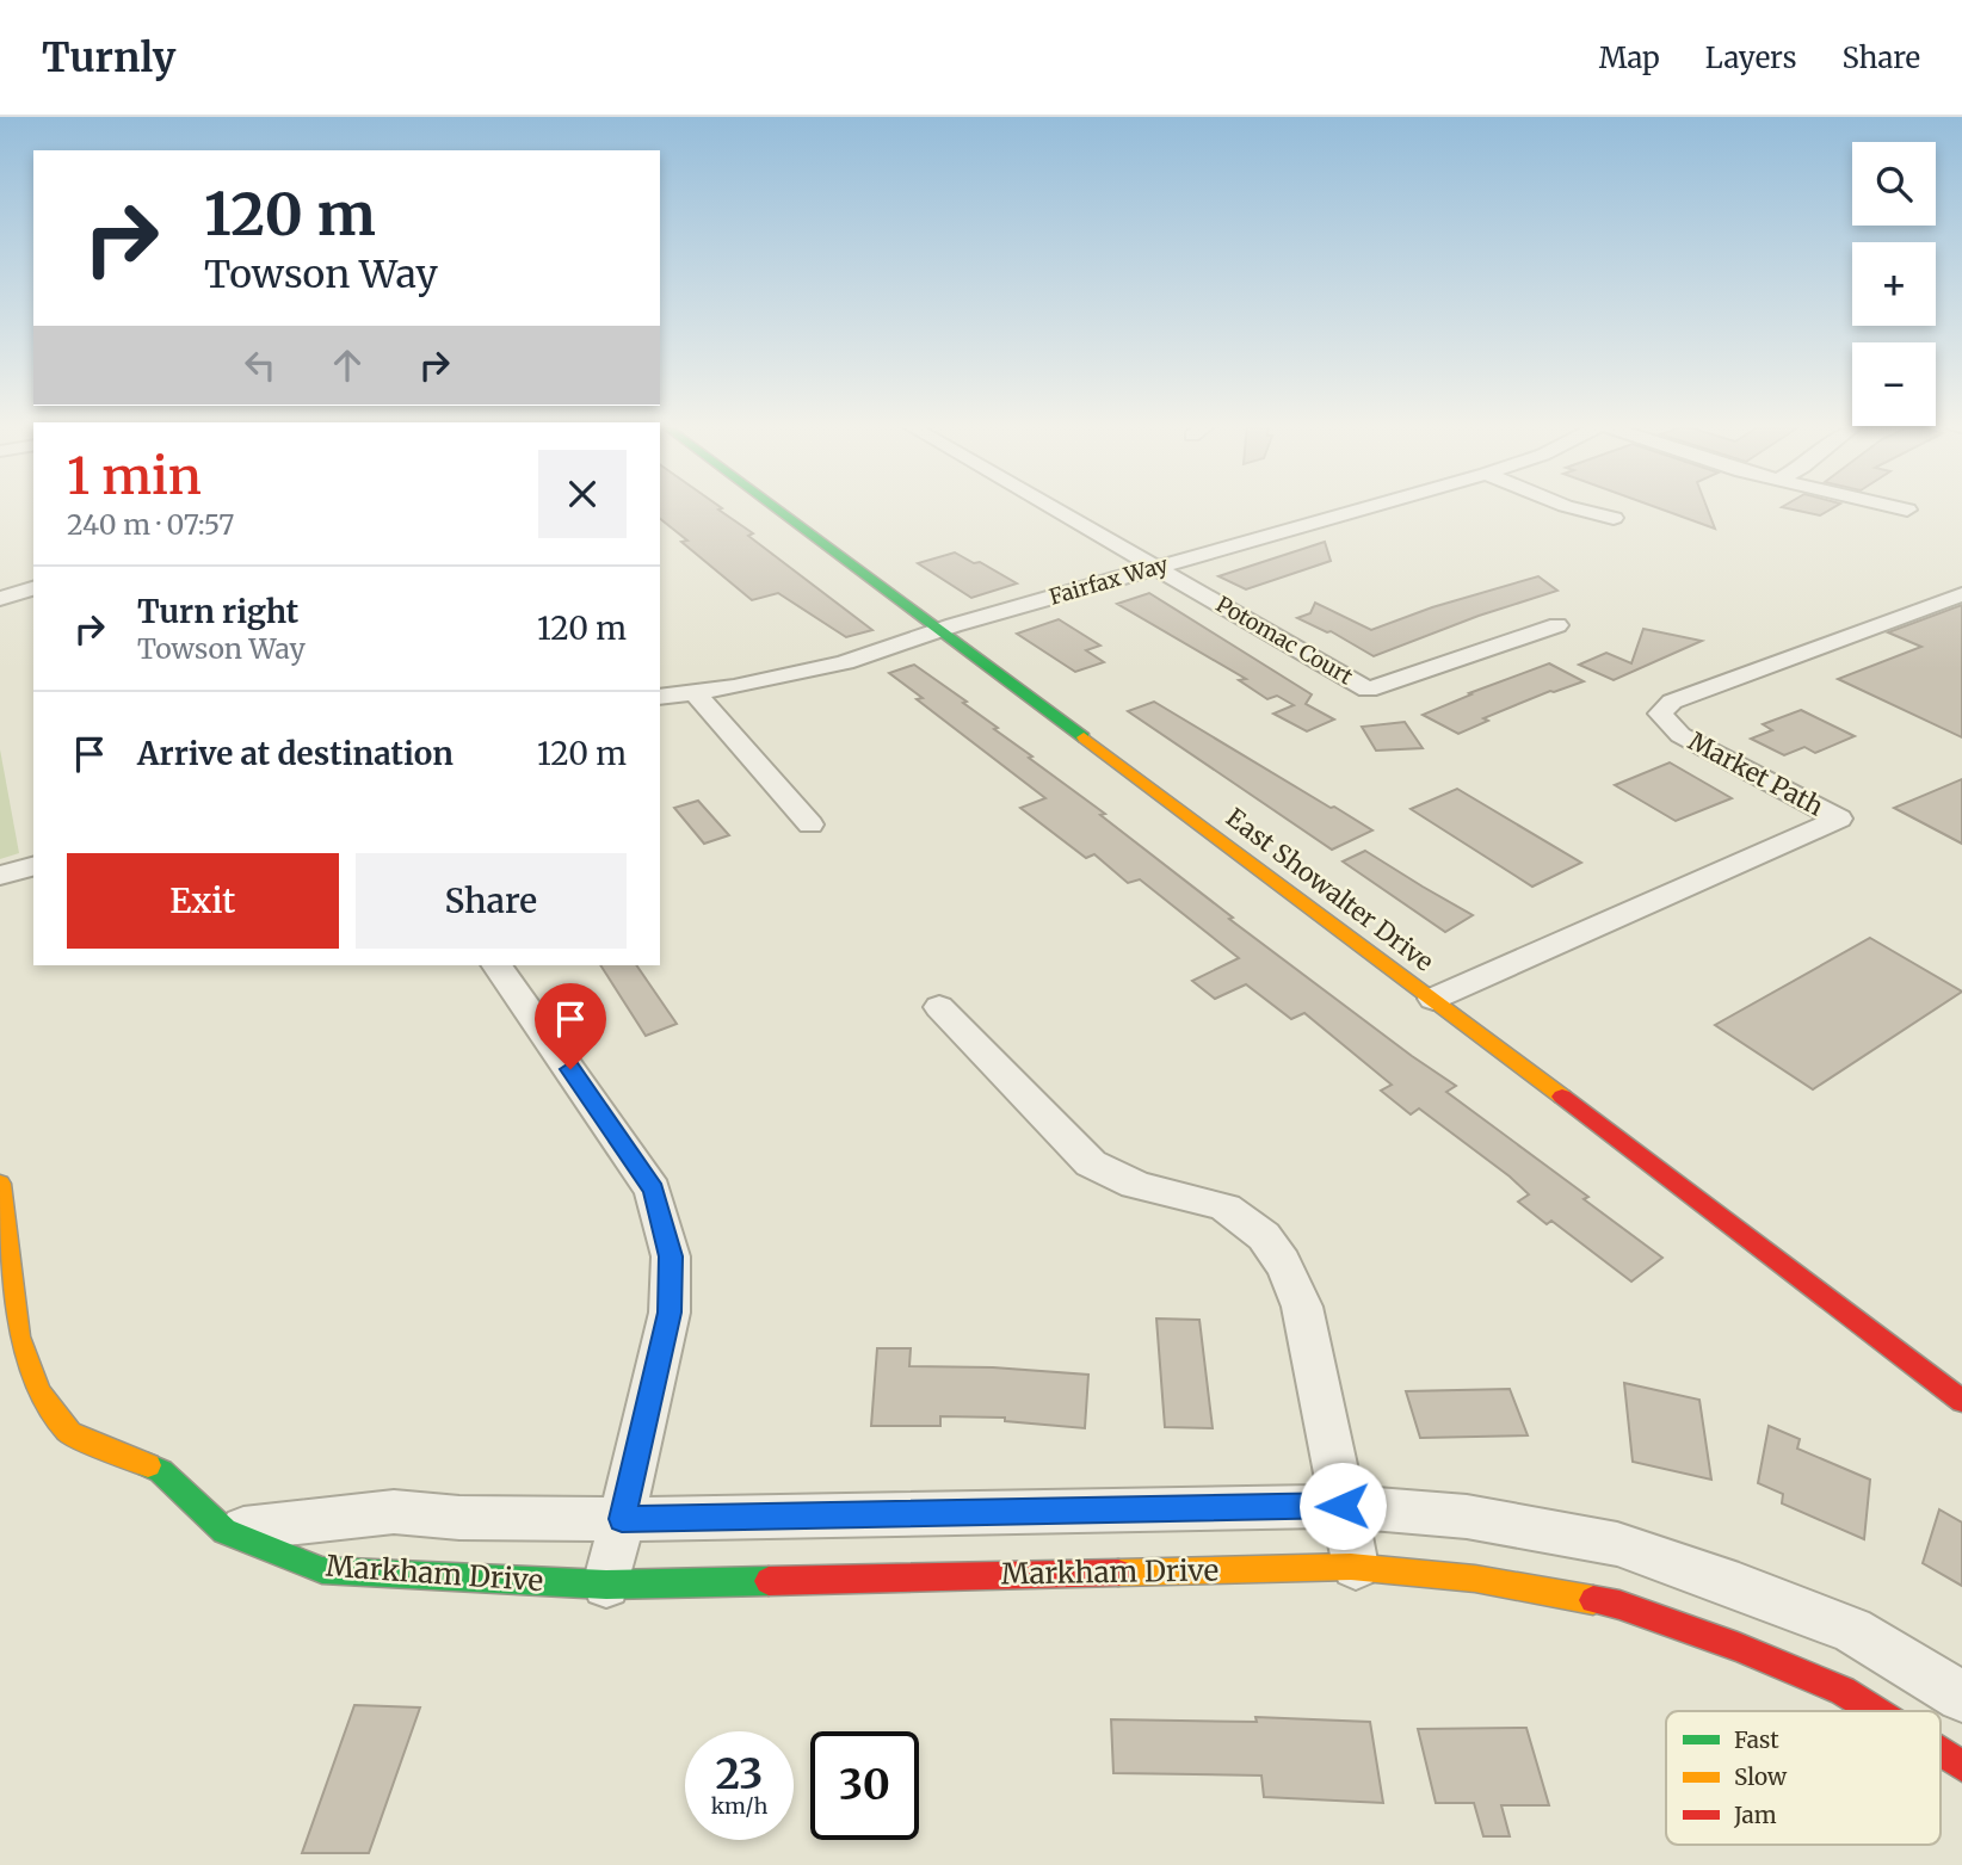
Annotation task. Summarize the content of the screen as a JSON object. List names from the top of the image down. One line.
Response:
{"streets":{"street":["Fairfax Way","Potomac Court","Market Path","East Showalter Drive","Markham Drive"]},"crossings":[["Fairfax Way","Potomac Court"],["Fairfax Way","East Showalter Drive"],["Market Path","East Showalter Drive"]],"legend":["Fast","Slow","Jam"],"page":{"header":"Turnly","nav":["Map","Layers","Share"],"map_buttons":["+","−"],"turn":["120 m","Towson Way"],"heading":["1 min","240 m · 07:57"],"list":[{"name":"Turn right","note":"Towson Way","value":"120 m"},{"name":"Arrive at destination","value":"120 m"}],"buttons":["Exit","Share"],"speed":"23 km/h","limit":"30"}}
